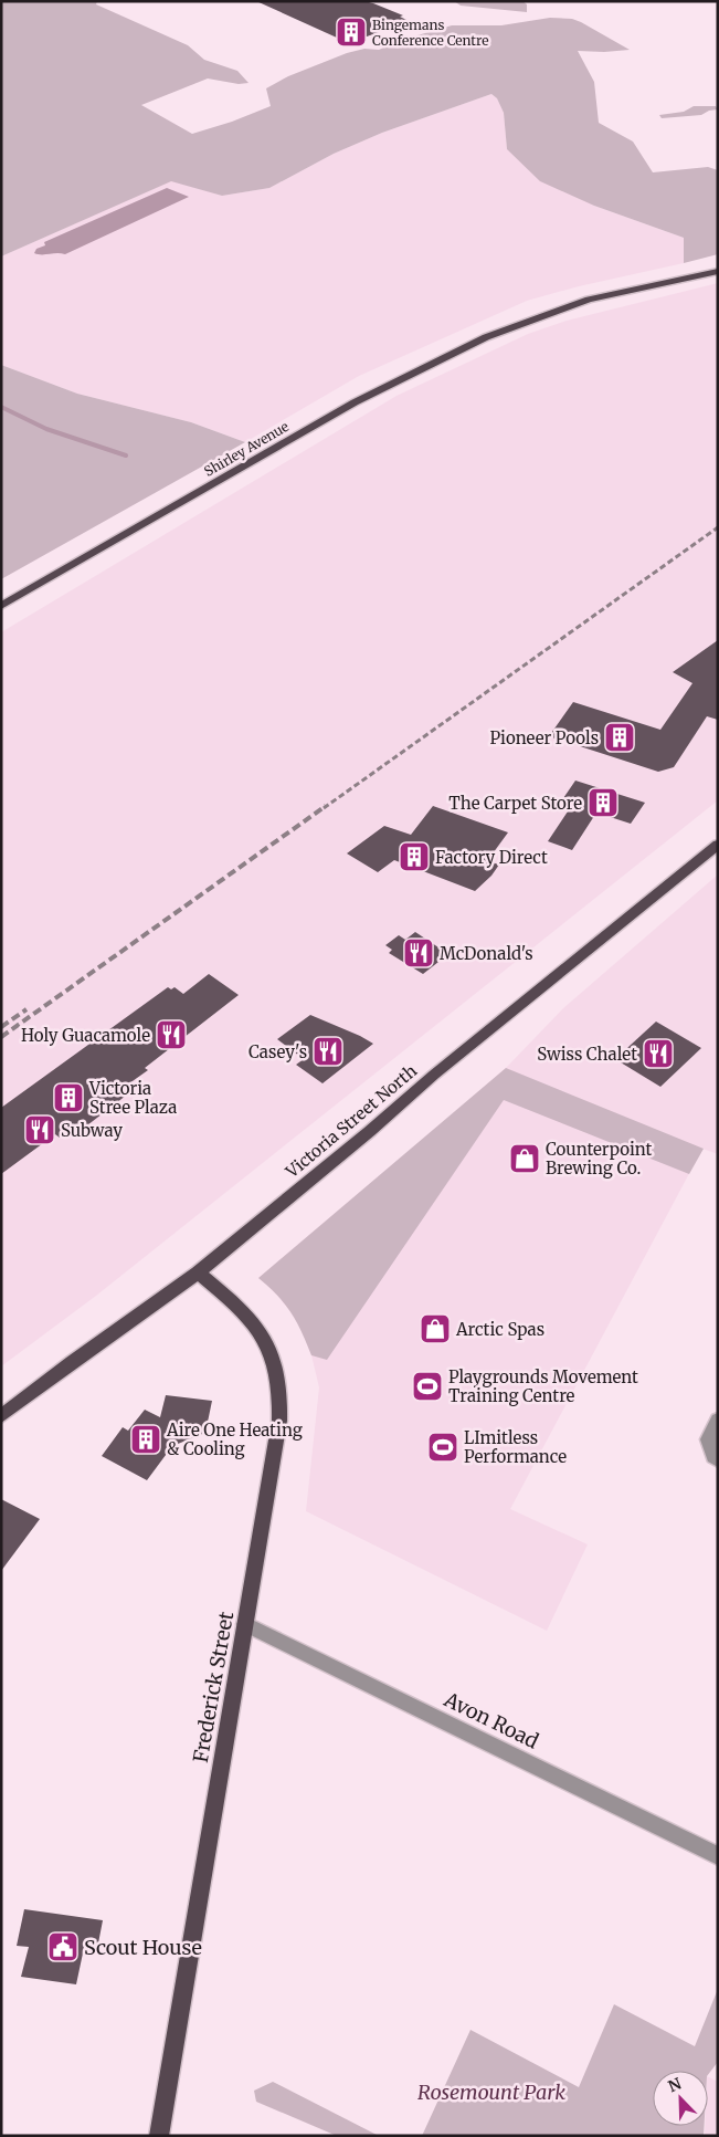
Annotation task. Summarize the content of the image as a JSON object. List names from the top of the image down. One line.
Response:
{"streets":{"main road":["Shirley Avenue","Victoria Street North","Frederick Street"],"street":["Avon Road"]},"crossings":[["Victoria Street North","Frederick Street"],["Frederick Street","Avon Road"]],"parks":["Rosemount Park"],"places":{"building":["Bingemans Conference Centre","Pioneer Pools","The Carpet Store","Factory Direct","Victoria Stree Plaza","Aire One Heating & Cooling"],"restaurant":["McDonald's","Holy Guacamole","Casey's","Swiss Chalet","Subway"],"shop":["Counterpoint Brewing Co.","Arctic Spas"],"sports":["Playgrounds Movement Training Centre","LImitless Performance"],"public building":["Scout House"]},"north":"top left"}
